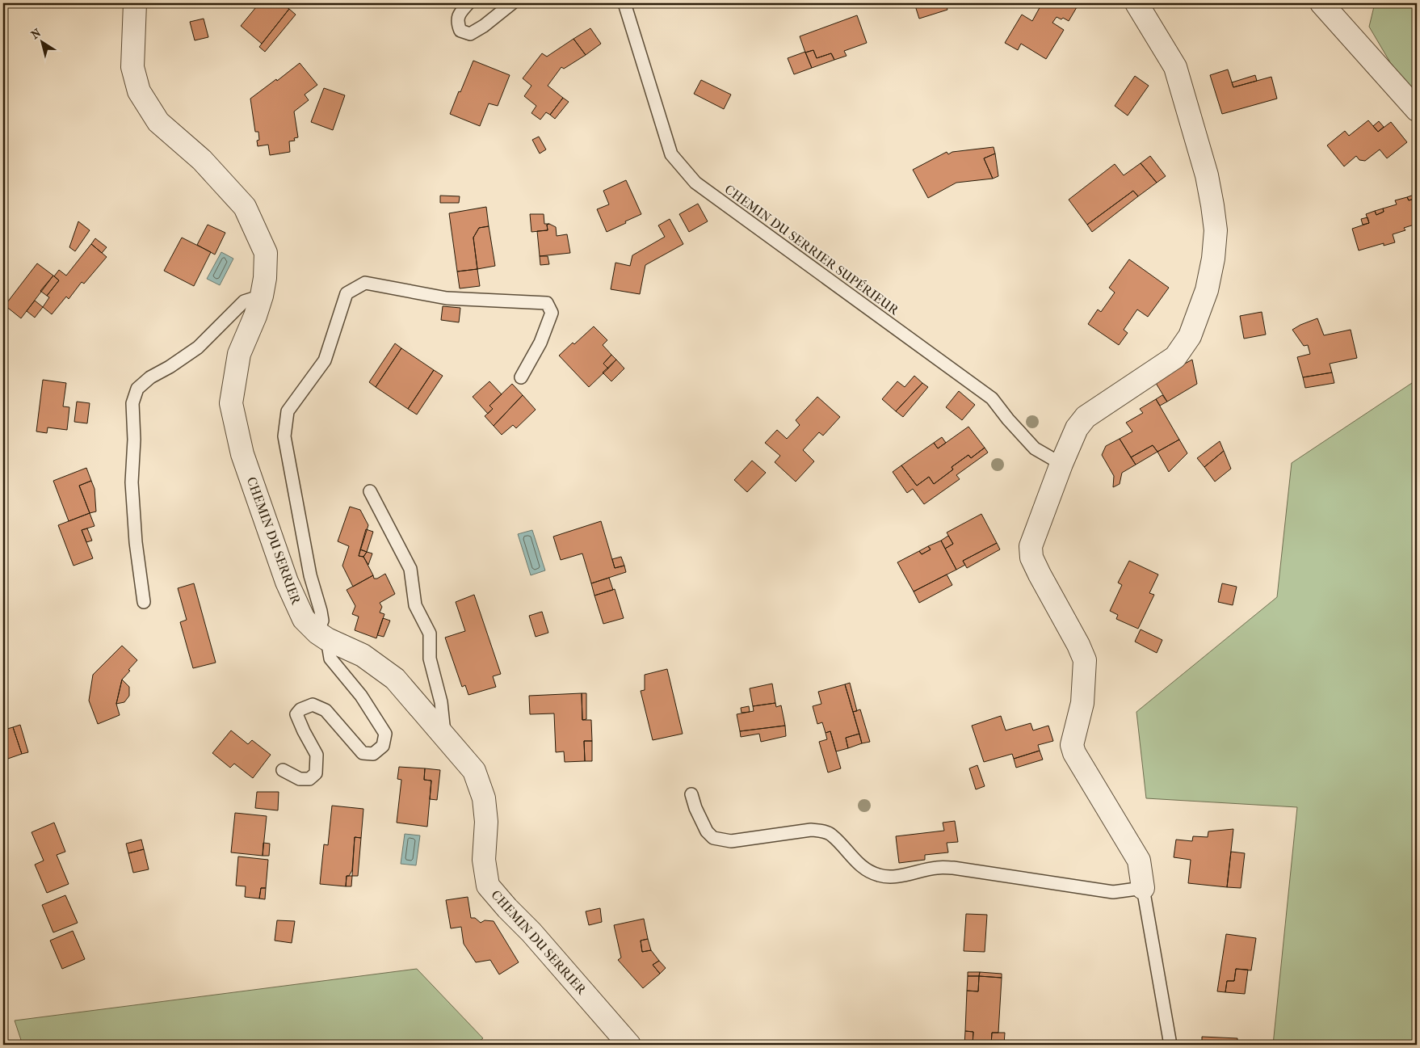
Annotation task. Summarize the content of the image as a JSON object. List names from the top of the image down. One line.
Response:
{"streets":{"street":["CHEMIN DU SERRIER"],"lane":["CHEMIN DU SERRIER SUPÉRIEUR"]},"north":"top left"}
